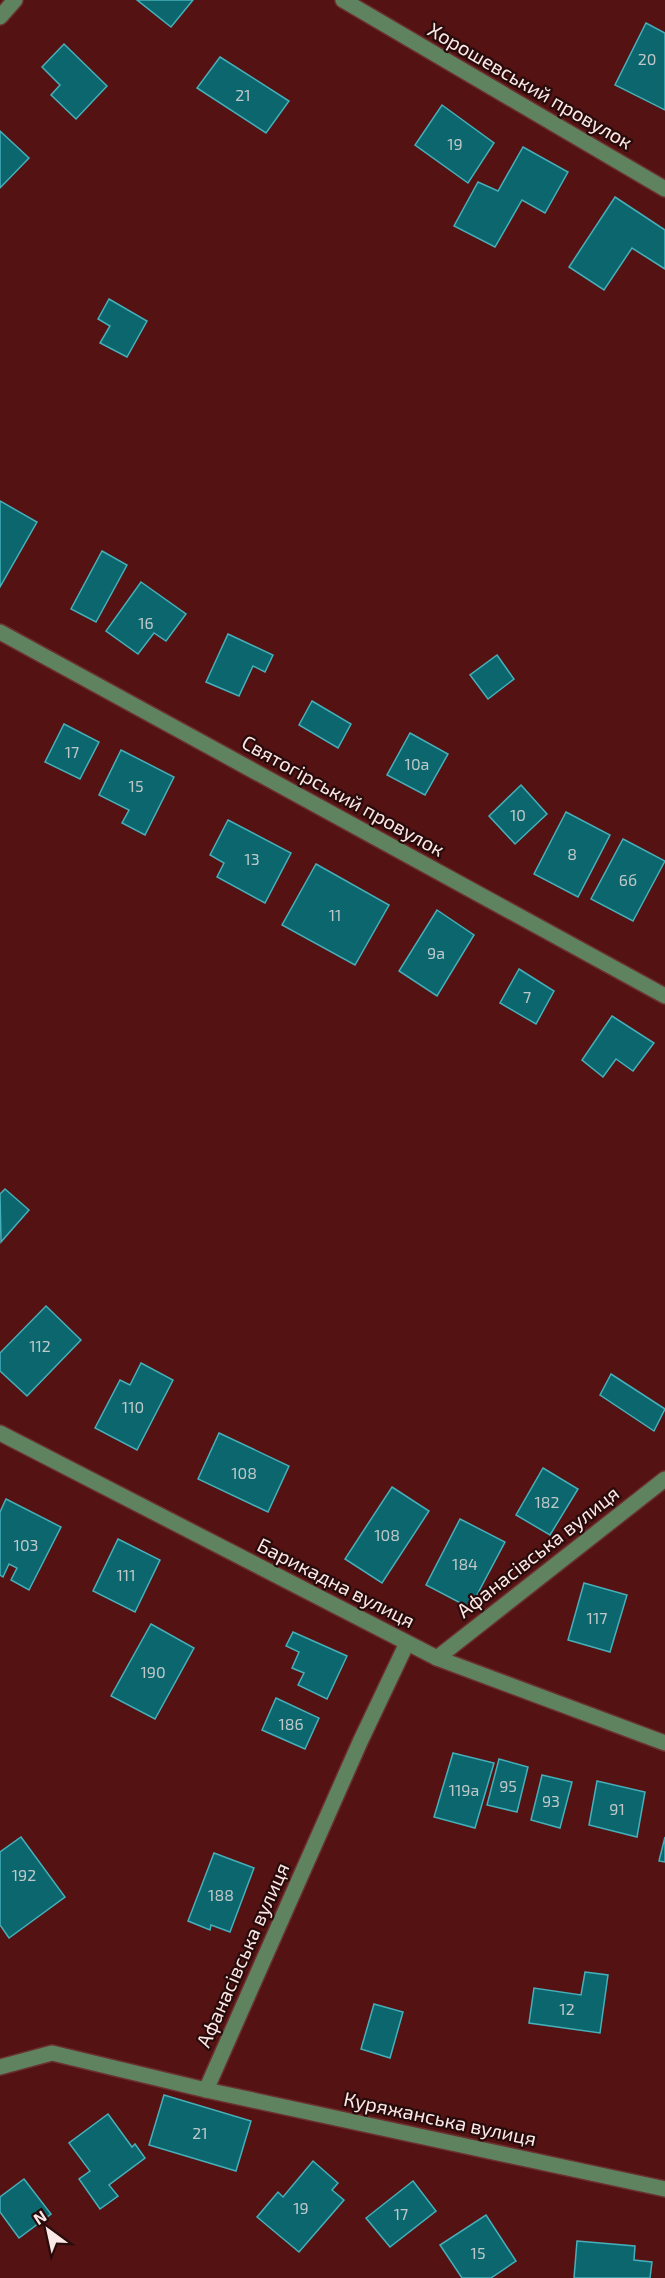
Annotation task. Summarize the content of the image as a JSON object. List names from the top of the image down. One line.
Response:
{"streets":{"street":["Хорошевський провулок","Святогірський провулок","Афанасівська вулиця","Барикадна вулиця","Куряжанська вулиця"]},"crossings":[["Афанасівська вулиця","Барикадна вулиця"],["Афанасівська вулиця","Куряжанська вулиця"]],"house_numbers":["20","21","19","16","17","10а","15","10","8","13","6б","11","9а","7","112","110","108","182","108","103","184","111","117","190","186","95","119а","93","91","192","188","12","21","19","17","15"],"north":"top left"}
